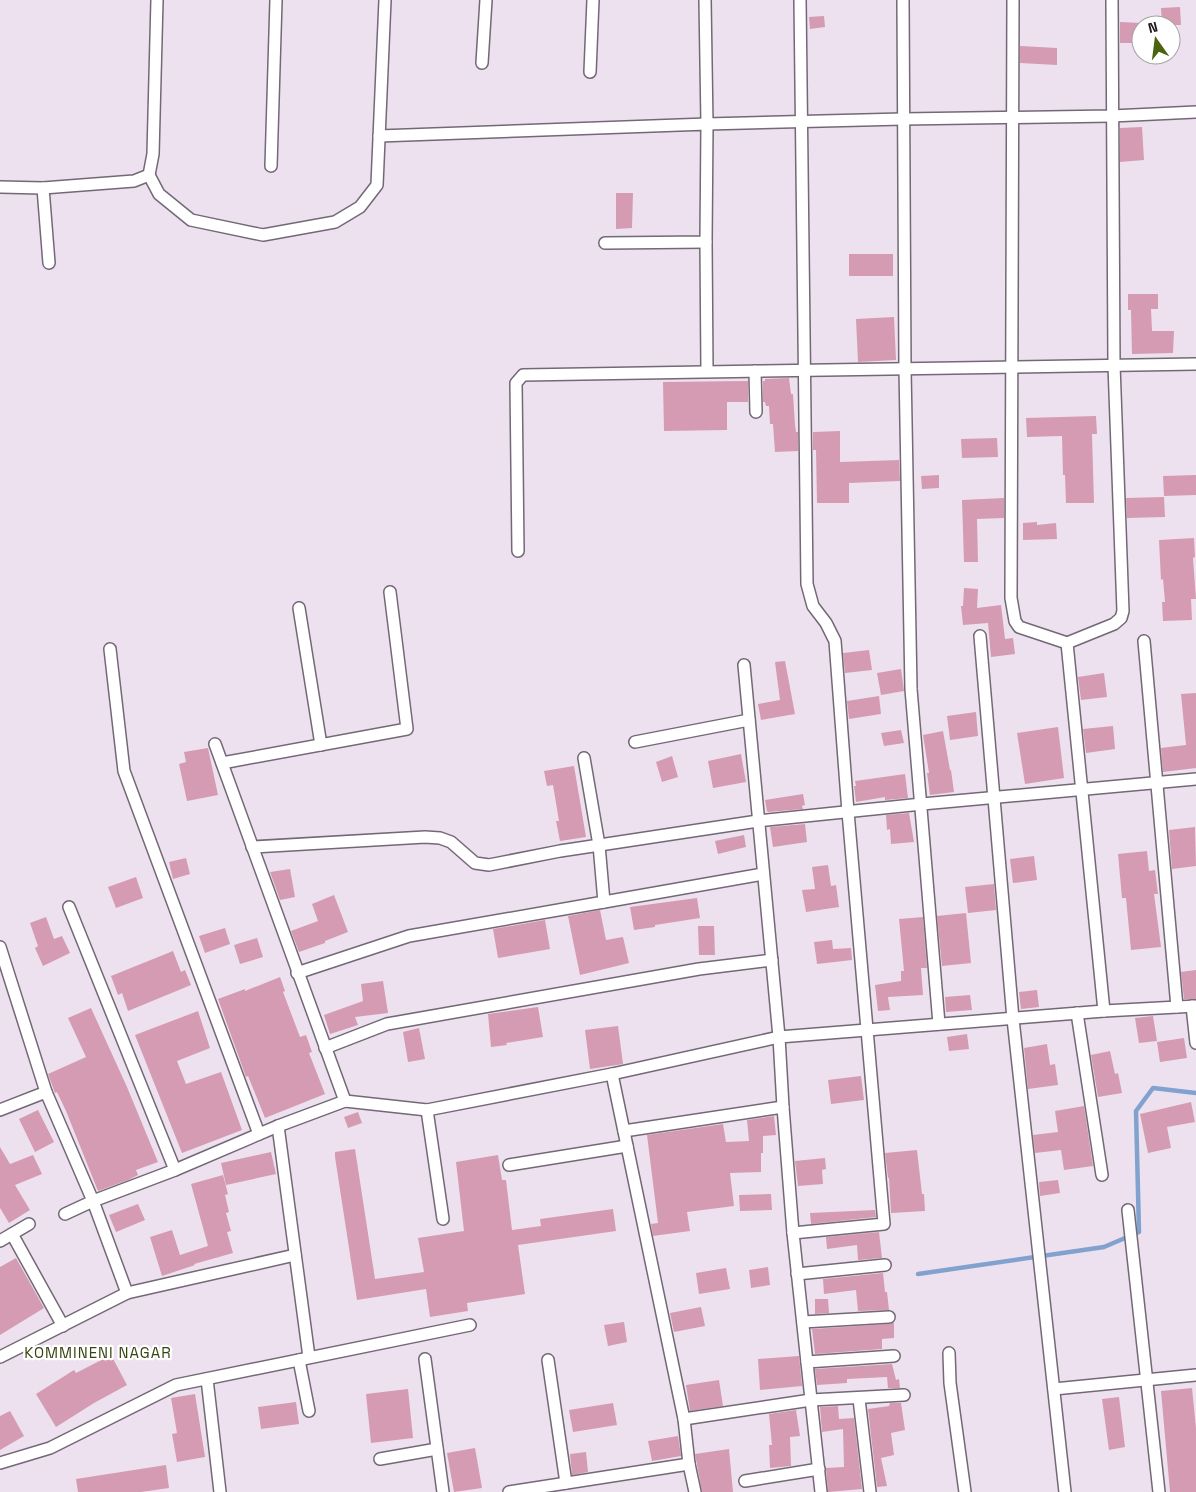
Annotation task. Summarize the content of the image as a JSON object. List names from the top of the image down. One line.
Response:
{"districts":["KOMMINENI NAGAR"],"north":"top"}
